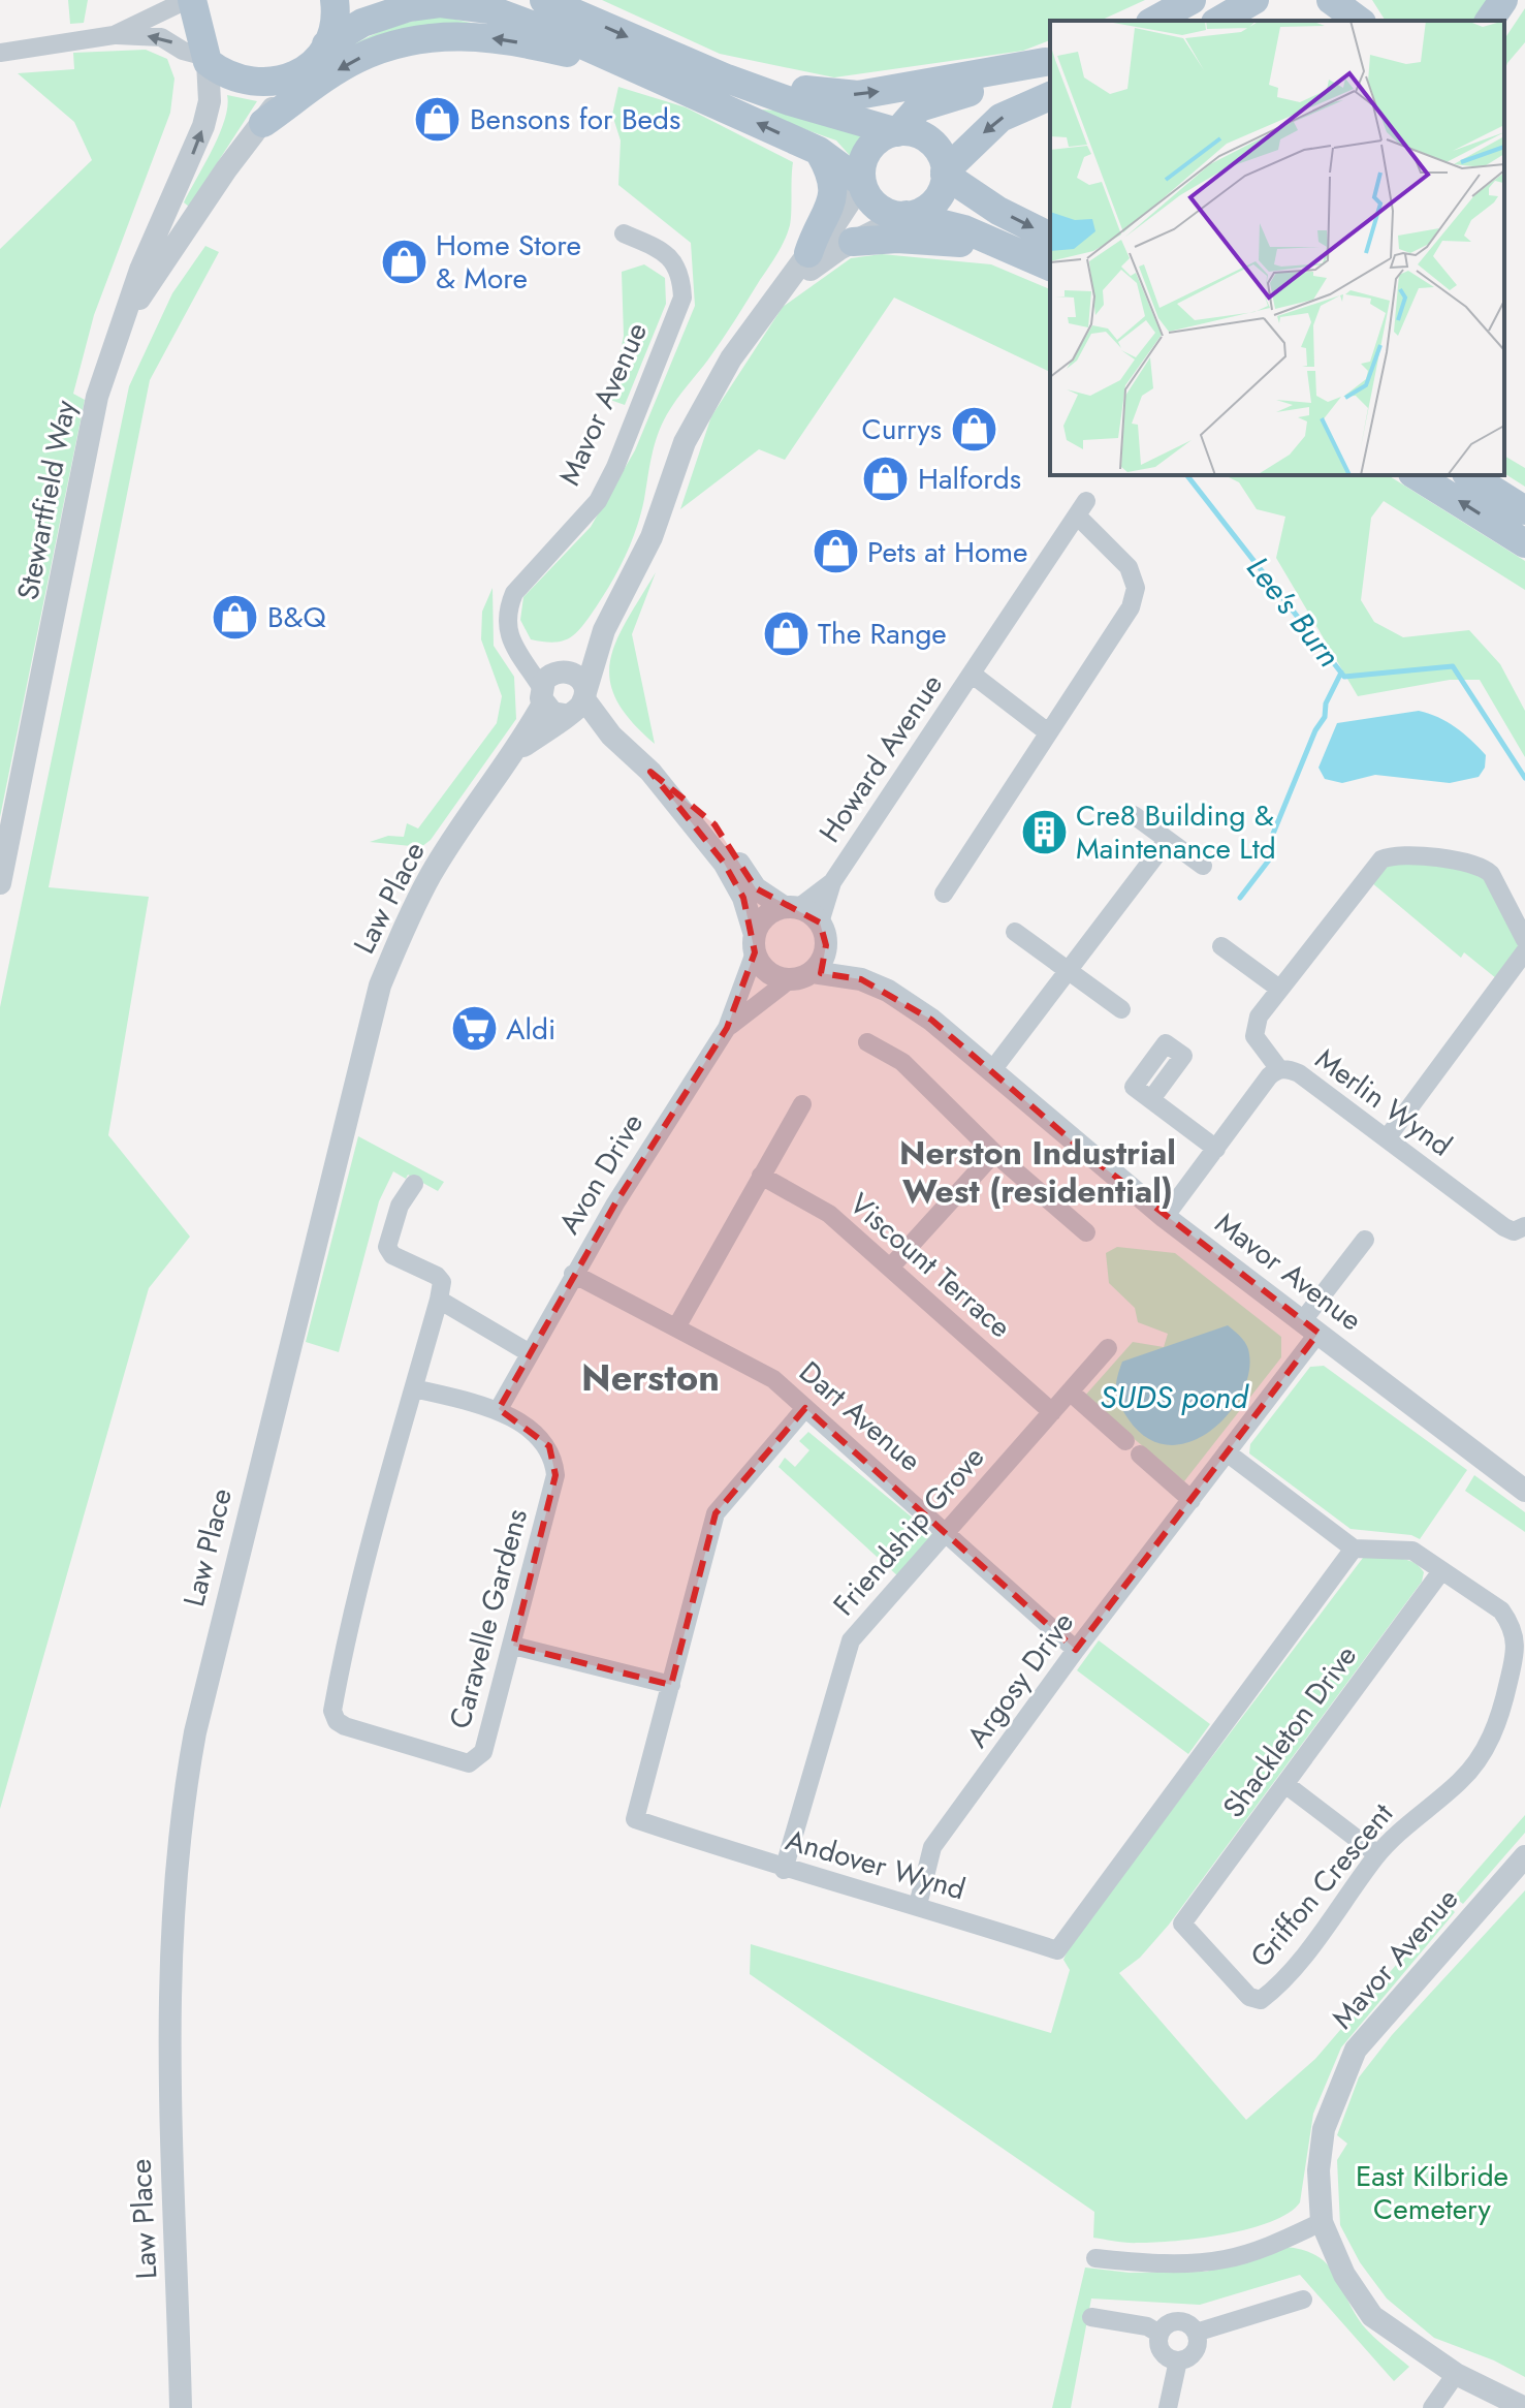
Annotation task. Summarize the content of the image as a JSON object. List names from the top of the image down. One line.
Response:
{"streets":{"street":["Mavor Avenue","Stewartfield Way","Howard Avenue","Law Place","Merlin Wynd","Avon Drive","Viscount Terrace","Dart Avenue","Friendship Grove","Caravelle Gardens","Argosy Drive","Shackleton Drive","Andover Wynd","Griffon Crescent"]},"crossings":[["Mavor Avenue","Howard Avenue"],["Mavor Avenue","Law Place"],["Mavor Avenue","Merlin Wynd"],["Mavor Avenue","Avon Drive"],["Mavor Avenue","Argosy Drive"],["Howard Avenue","Avon Drive"],["Avon Drive","Dart Avenue"],["Avon Drive","Caravelle Gardens"],["Viscount Terrace","Friendship Grove"],["Dart Avenue","Friendship Grove"],["Dart Avenue","Argosy Drive"],["Dart Avenue","Andover Wynd"],["Friendship Grove","Andover Wynd"],["Argosy Drive","Andover Wynd"],["Shackleton Drive","Griffon Crescent"],["Andover Wynd","Griffon Crescent"]],"districts":["Nerston Industrial West (residential)","Nerston"],"water":["Lee's Burn","SUDS pond"],"parks":["East Kilbride Cemetery"],"places":{"shop":["Bensons for Beds","Home Store & More","Currys","Halfords","Pets at Home","B&Q","The Range"],"building":["Cre8 Building & Maintenance Ltd"],"supermarket":["Aldi"]}}
